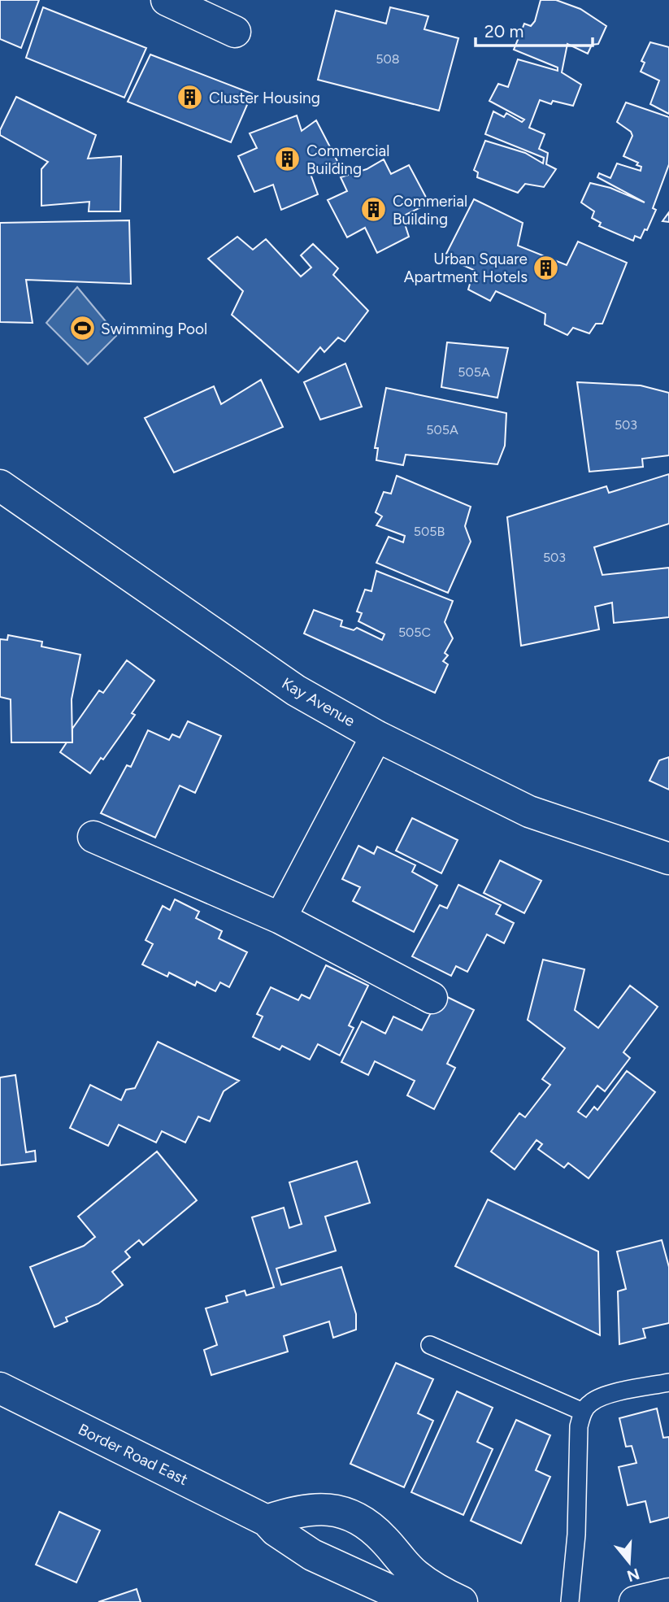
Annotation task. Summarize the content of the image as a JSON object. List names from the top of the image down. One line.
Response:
{"streets":{"street":["Kay Avenue","Border Road East"]},"places":{"building":["Cluster Housing","Commercial Building","Commerial Building","Urban Square Apartment Hotels"],"sports":["Swimming Pool"]},"house_numbers":["508","505A","503","505A","505B","503","505C"],"scale_bar":"20 m","north":"bottom"}
